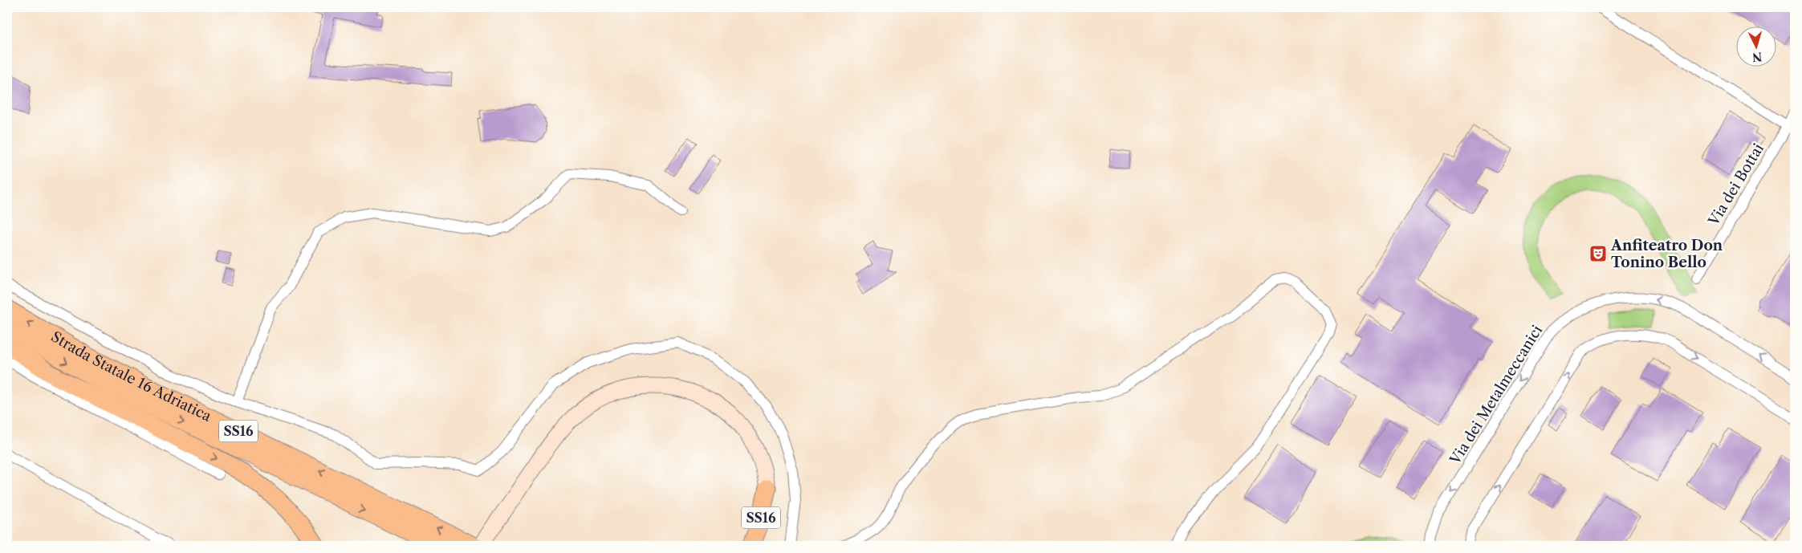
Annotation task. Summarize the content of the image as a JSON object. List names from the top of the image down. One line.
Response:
{"streets":{"highway":["Strada Statale 16 Adriatica","SS16"],"street":["Via dei Bottai","Via dei Metalmeccanici"]},"places":{"theatre":["Anfiteatro Don Tonino Bello"]},"north":"bottom"}
